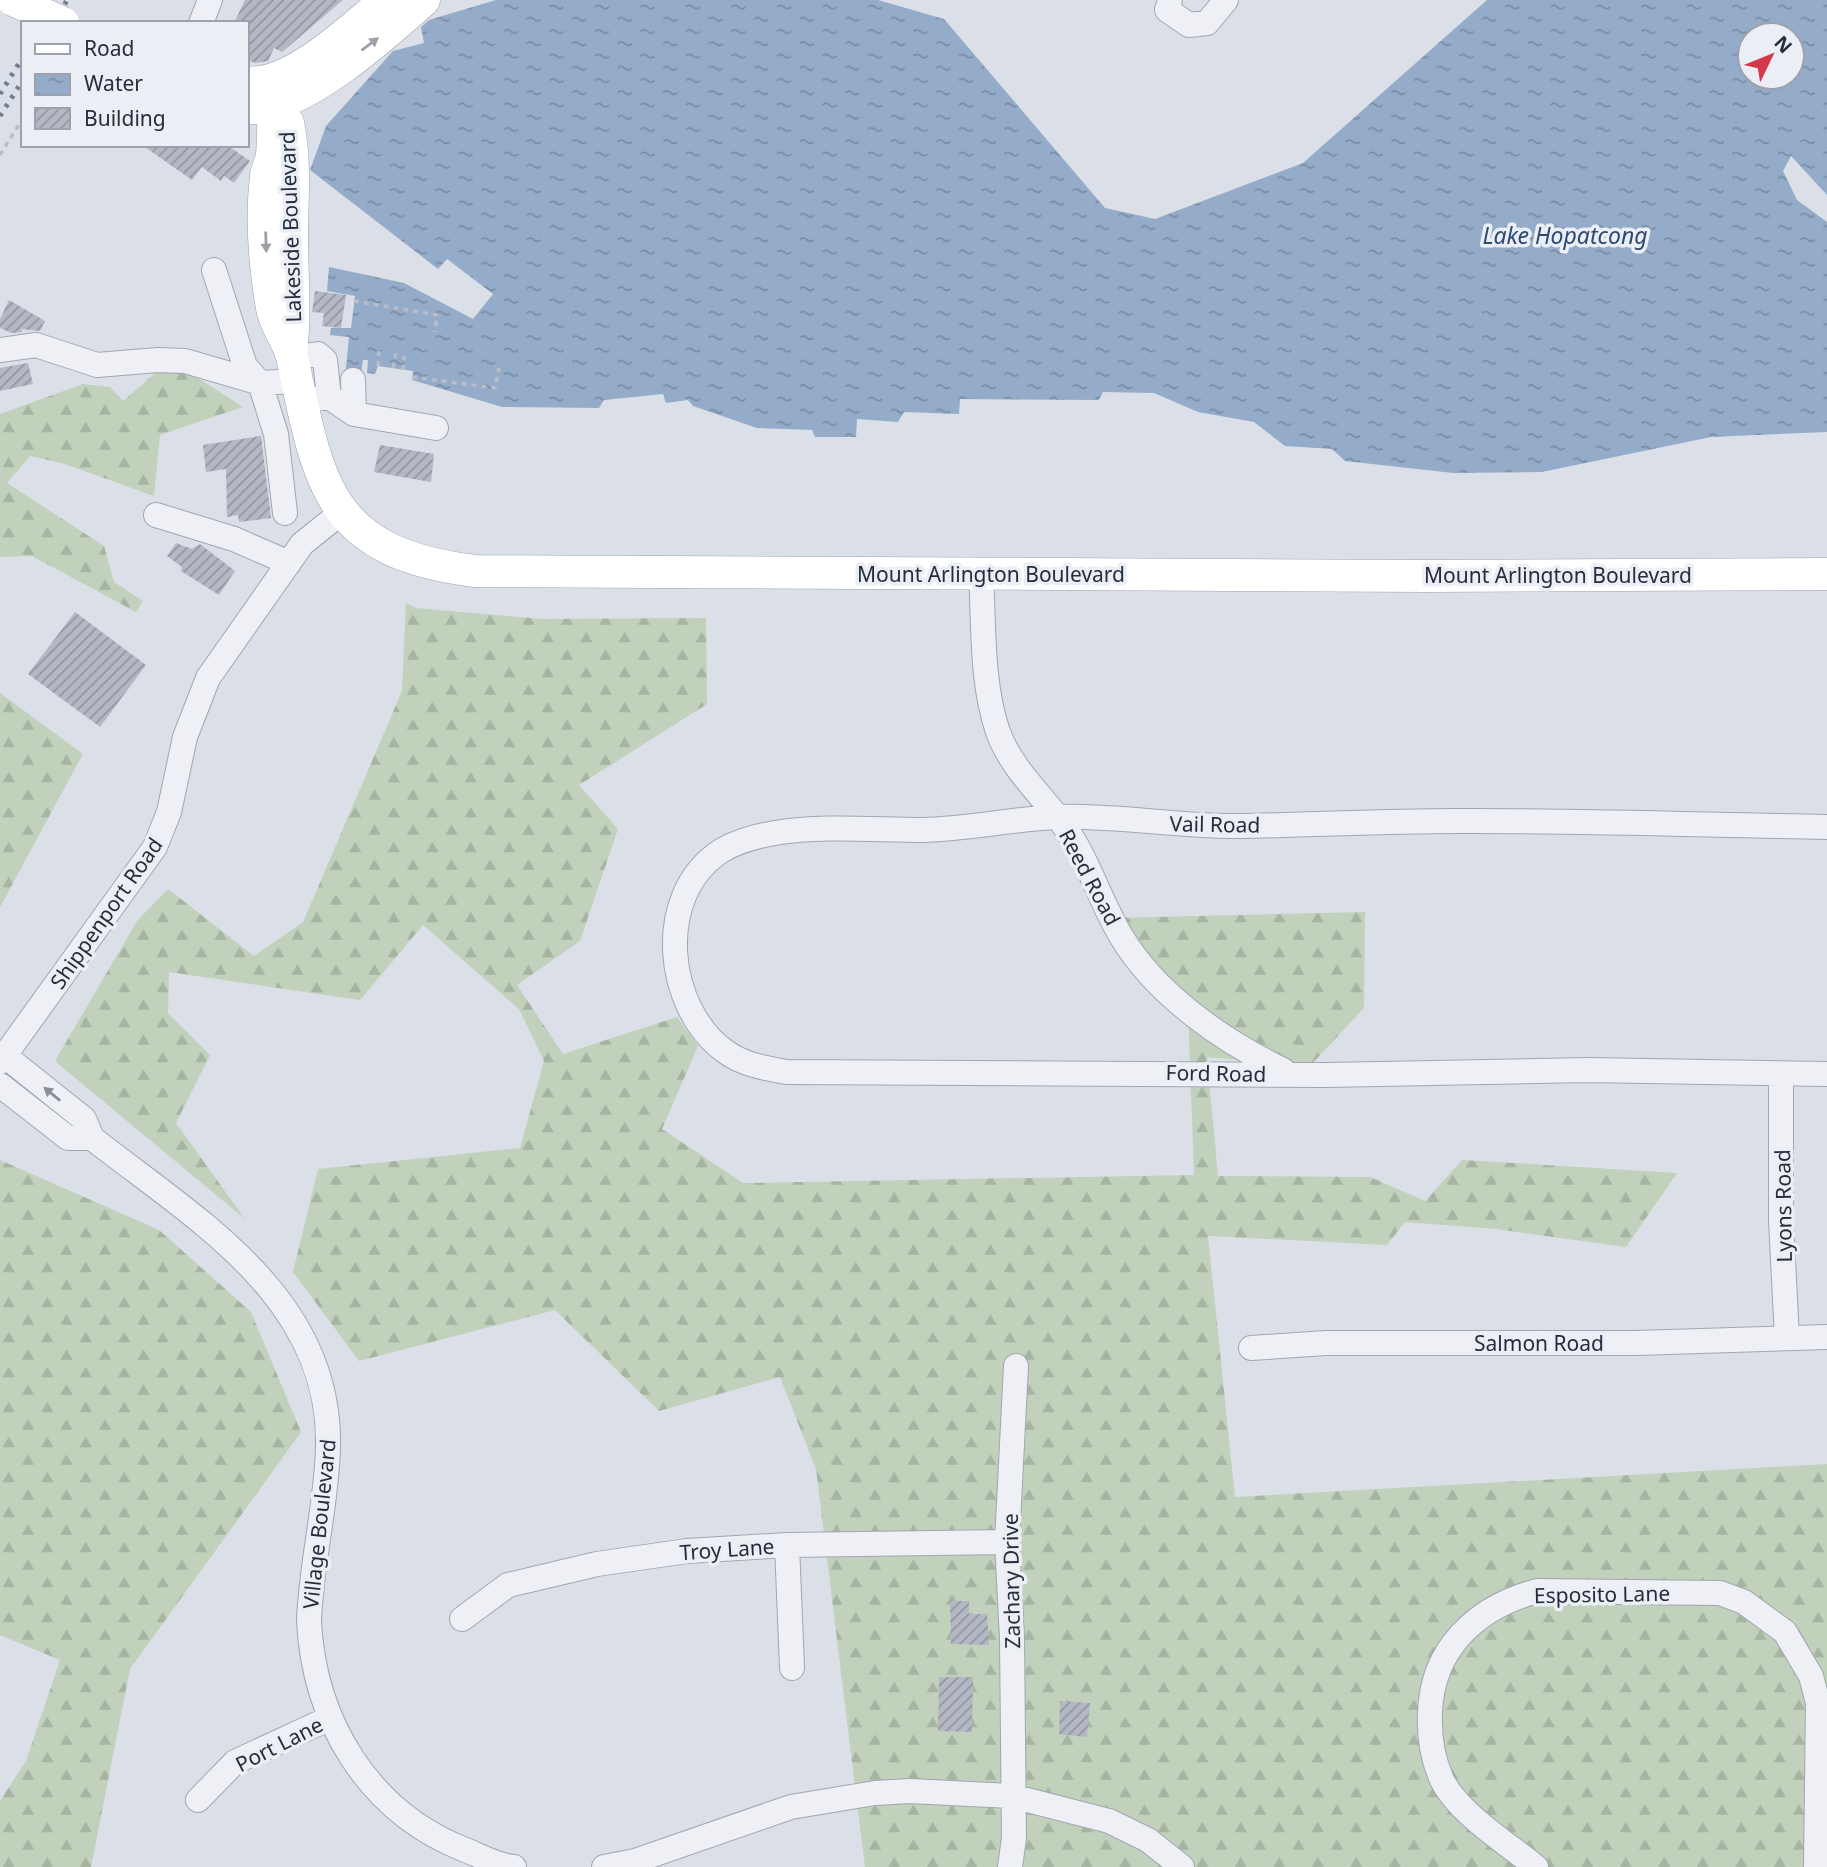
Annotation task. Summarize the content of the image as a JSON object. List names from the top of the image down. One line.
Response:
{"streets":{"main road":["Lakeside Boulevard","Mount Arlington Boulevard"],"street":["Vail Road","Reed Road","Shippenport Road","Ford Road","Lyons Road","Salmon Road","Village Boulevard","Troy Lane","Zachary Drive","Esposito Lane","Port Lane"]},"crossings":[["Lakeside Boulevard","Mount Arlington Boulevard"],["Mount Arlington Boulevard","Reed Road"],["Mount Arlington Boulevard","Shippenport Road"],["Vail Road","Reed Road"],["Vail Road","Ford Road"],["Reed Road","Ford Road"],["Shippenport Road","Village Boulevard"],["Ford Road","Lyons Road"],["Lyons Road","Salmon Road"],["Village Boulevard","Port Lane"],["Troy Lane","Zachary Drive"]],"water":["Lake Hopatcong"],"legend":["Road","Water","Building"],"north":"top right"}
